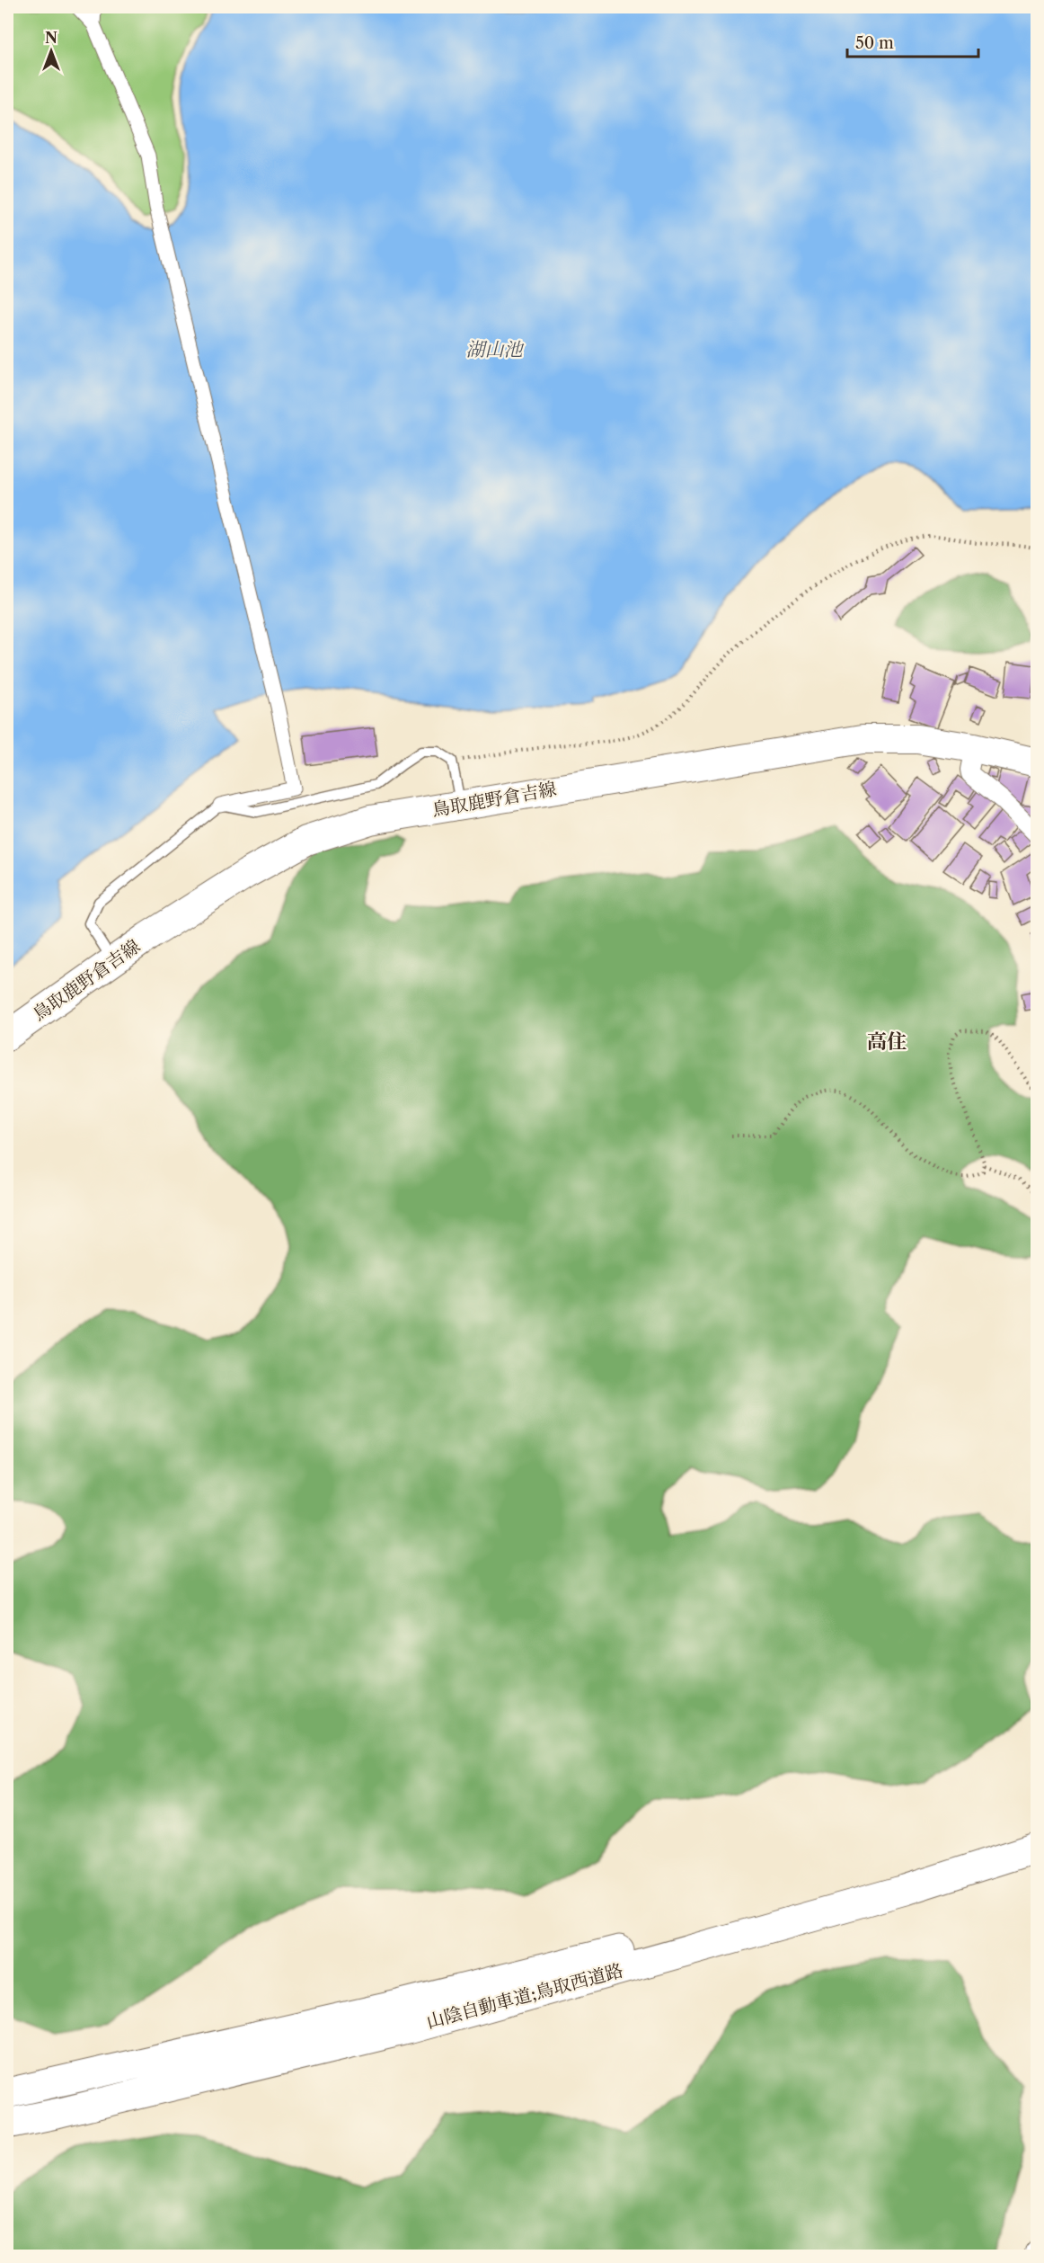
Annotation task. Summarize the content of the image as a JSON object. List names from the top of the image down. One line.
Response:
{"streets":{"highway":["山陰自動車道;鳥取西道路"],"main road":["鳥取鹿野倉吉線"]},"districts":["高住"],"water":["湖山池"],"scale_bar":"50 m","north":"top"}
